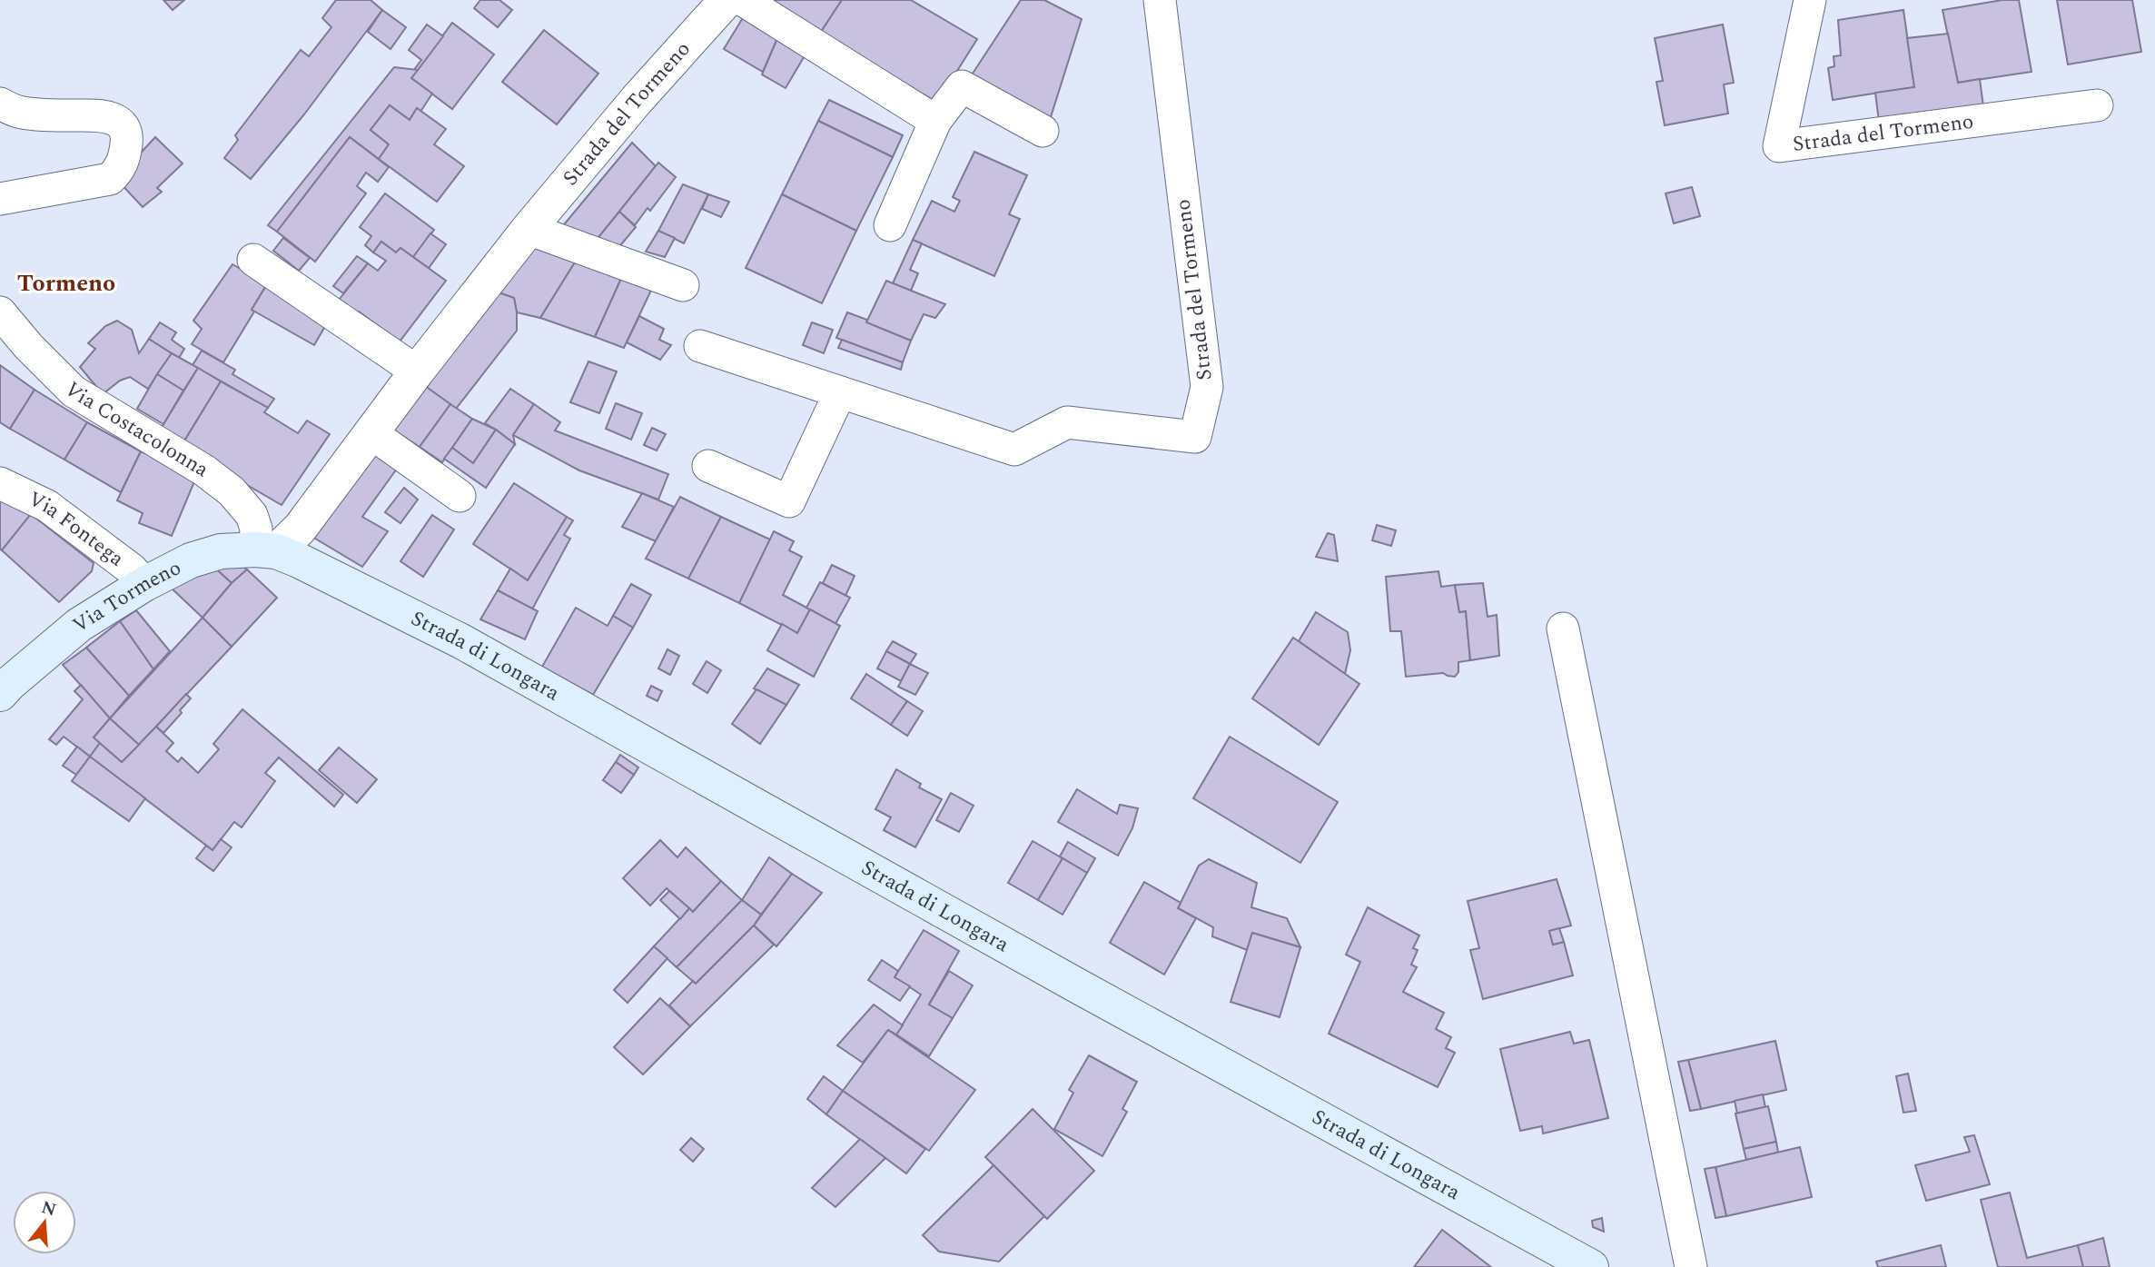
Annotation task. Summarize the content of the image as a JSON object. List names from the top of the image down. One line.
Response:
{"streets":{"main road":["Via Tormeno","Strada di Longara"],"street":["Strada del Tormeno","Via Costacolonna","Via Fontega"]},"crossings":[["Strada del Tormeno","Via Costacolonna"],["Strada del Tormeno","Via Tormeno"],["Strada del Tormeno","Strada di Longara"],["Via Costacolonna","Via Tormeno"],["Via Costacolonna","Strada di Longara"],["Via Fontega","Via Tormeno"],["Via Tormeno","Strada di Longara"]],"districts":["Tormeno"],"north":"top"}
